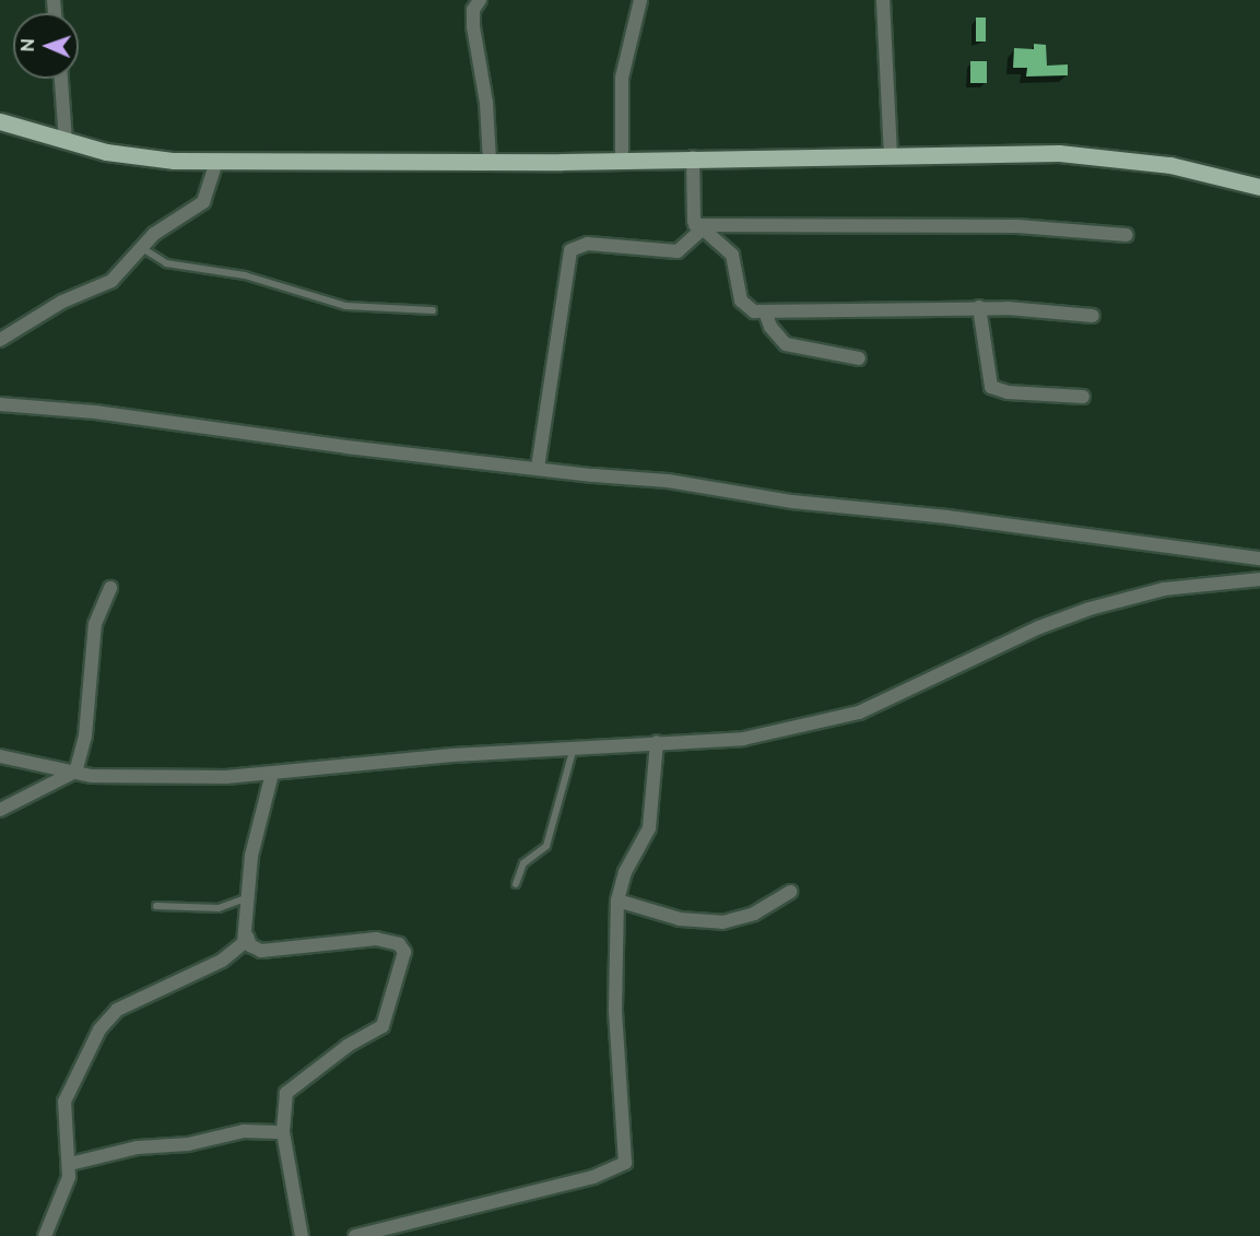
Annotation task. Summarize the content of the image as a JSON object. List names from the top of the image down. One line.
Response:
{"north":"left"}
